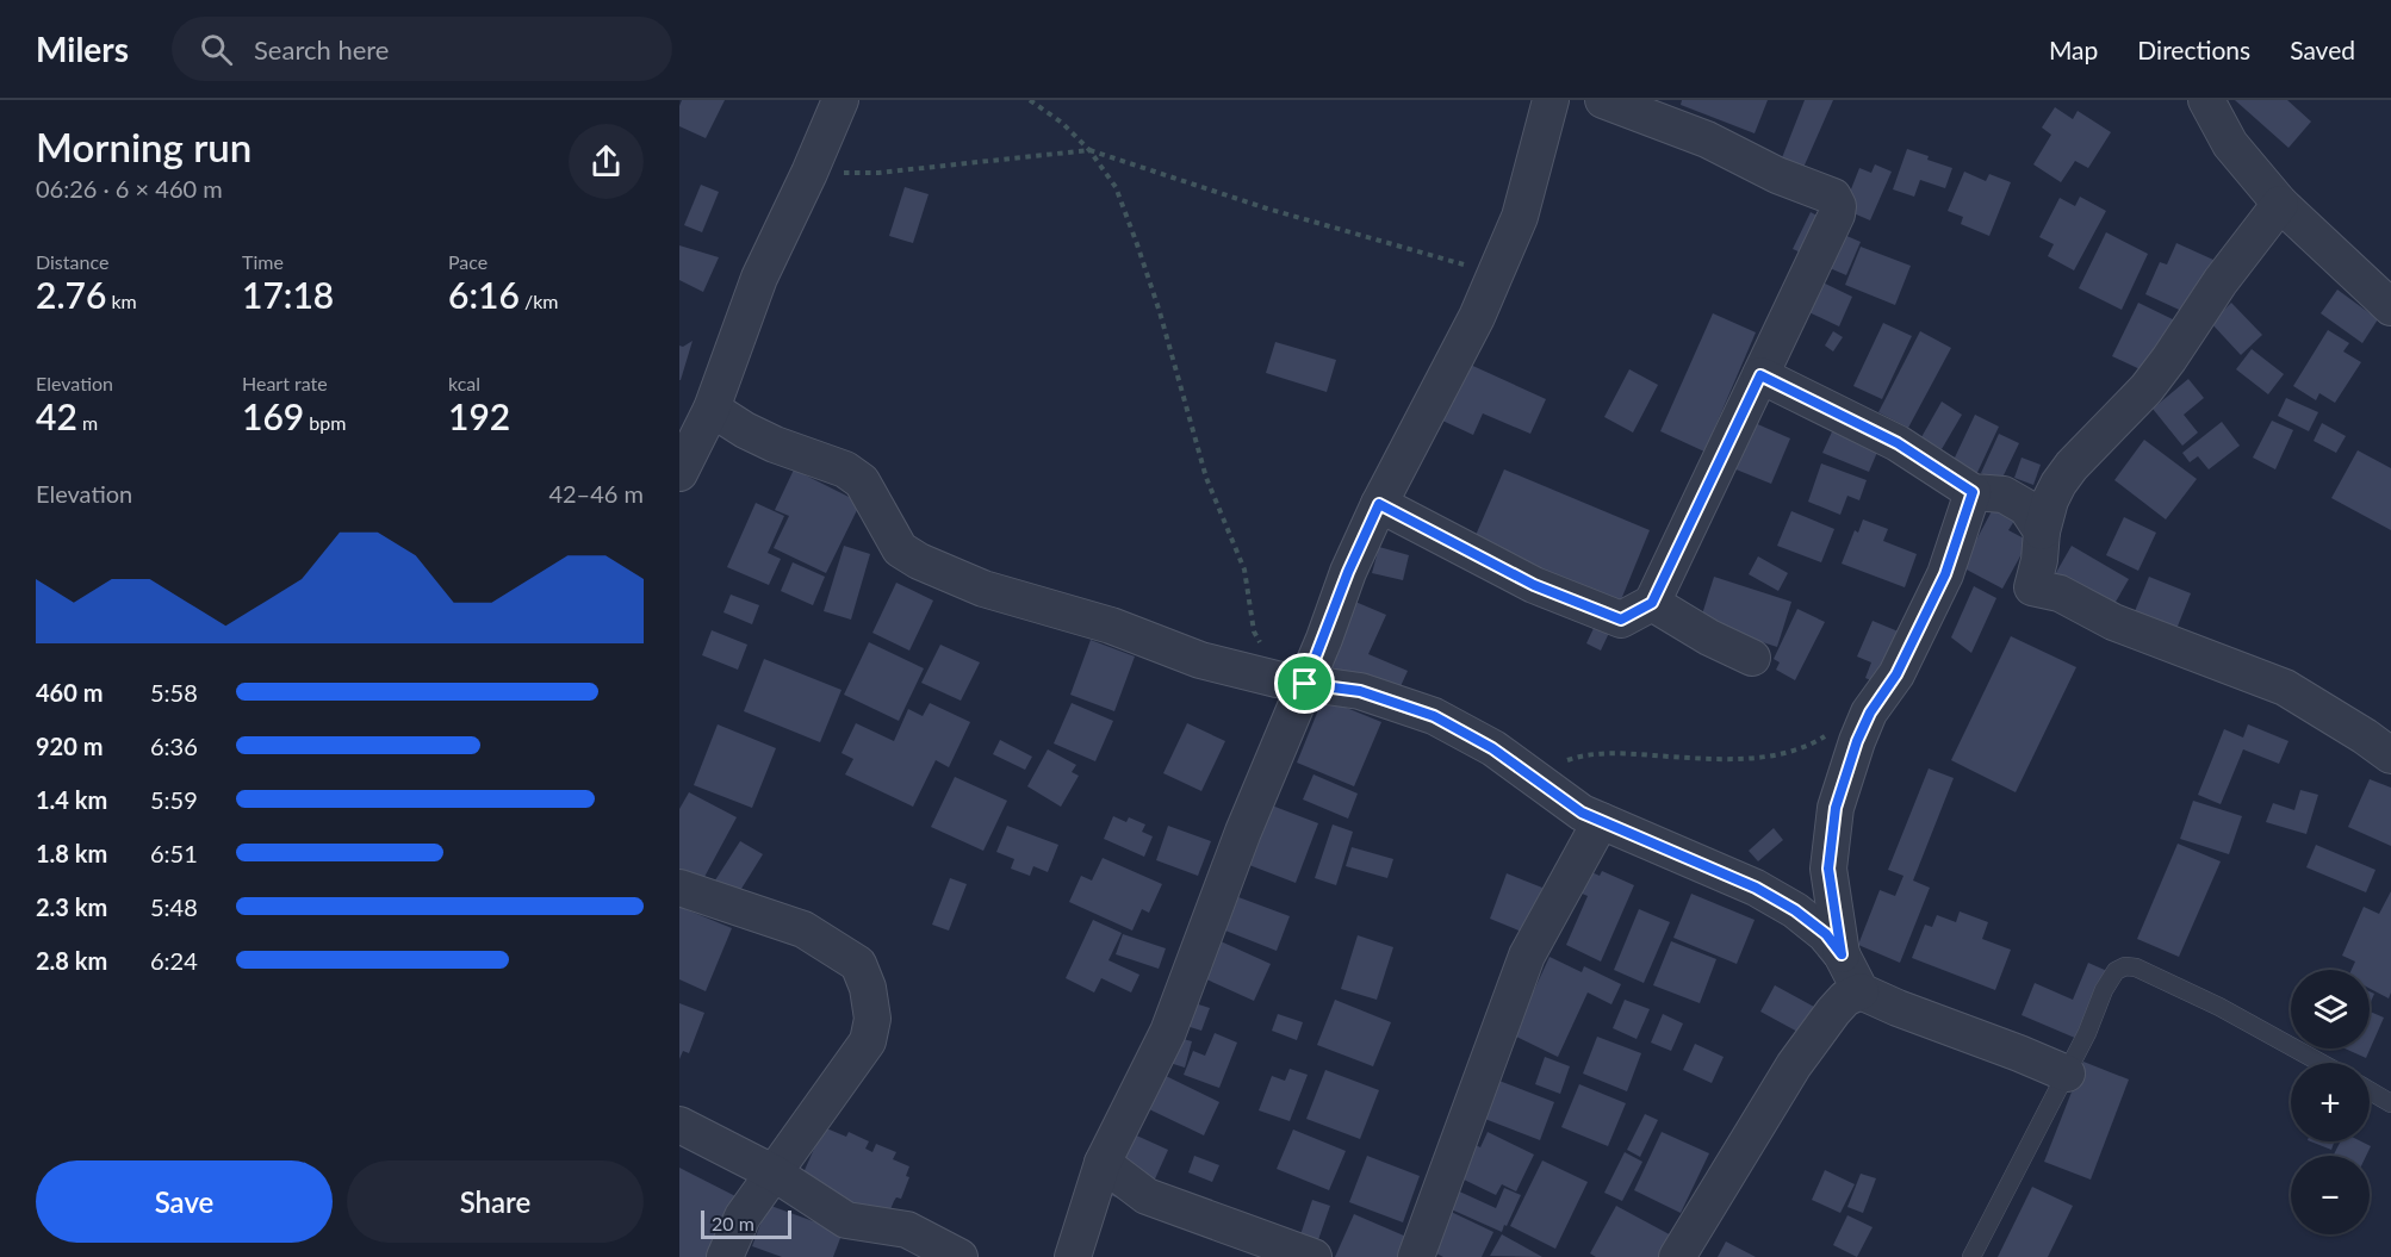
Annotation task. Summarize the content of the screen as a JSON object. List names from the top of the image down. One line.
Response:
{"scale_bar":"20 m","page":{"header":"Milers","search":"Search here","nav":["Map","Directions","Saved"],"heading":["Morning run","06:26 · 6 × 460 m"],"stats":[["Distance","2.76 km"],["Time","17:18"],["Pace","6:16 /km"],["Elevation","42 m"],["Heart rate","169 bpm"],["kcal","192"]],"chart":["Elevation","42–46 m"],"list":[{"name":"460 m","note":"5:58"},{"name":"920 m","note":"6:36"},{"name":"1.4 km","note":"5:59"},{"name":"1.8 km","note":"6:51"},{"name":"2.3 km","note":"5:48"},{"name":"2.8 km","note":"6:24"}],"map_buttons":["+","−"],"buttons":["Save","Share"],"scale":"20 m"}}
